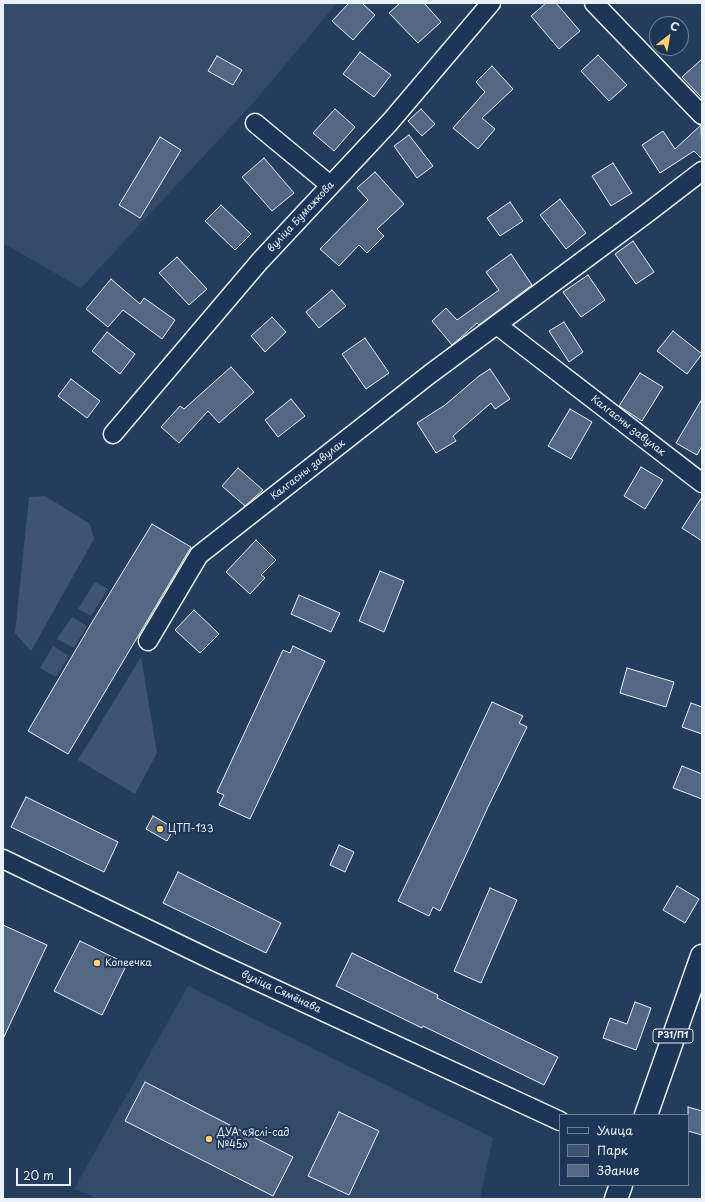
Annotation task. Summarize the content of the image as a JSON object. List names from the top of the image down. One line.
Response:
{"streets":{"main road":["Р31/П1"],"street":["вуліца Бумажкова","Калгасны завулак","вуліца Сямёнава"]},"places":["ЦТП-133","Копеечка","ДУА «Яслі-сад №45»"],"legend":["Улица","Парк","Здание"],"scale_bar":"20 m","north":"top right"}
